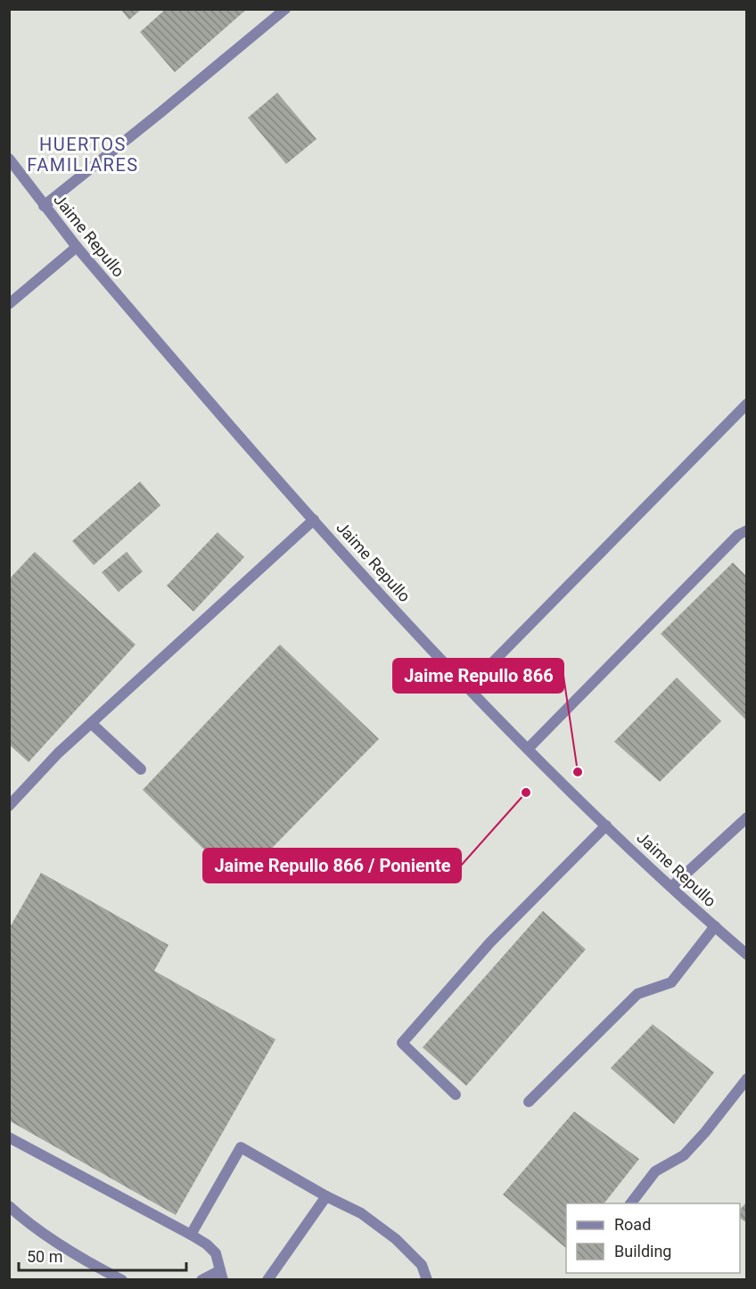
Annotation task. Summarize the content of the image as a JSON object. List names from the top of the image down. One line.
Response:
{"streets":{"street":["Jaime Repullo"]},"districts":["HUERTOS FAMILIARES"],"places":["Jaime Repullo 866","Jaime Repullo 866 / Poniente"],"legend":["Road","Building"],"scale_bar":"50 m"}
